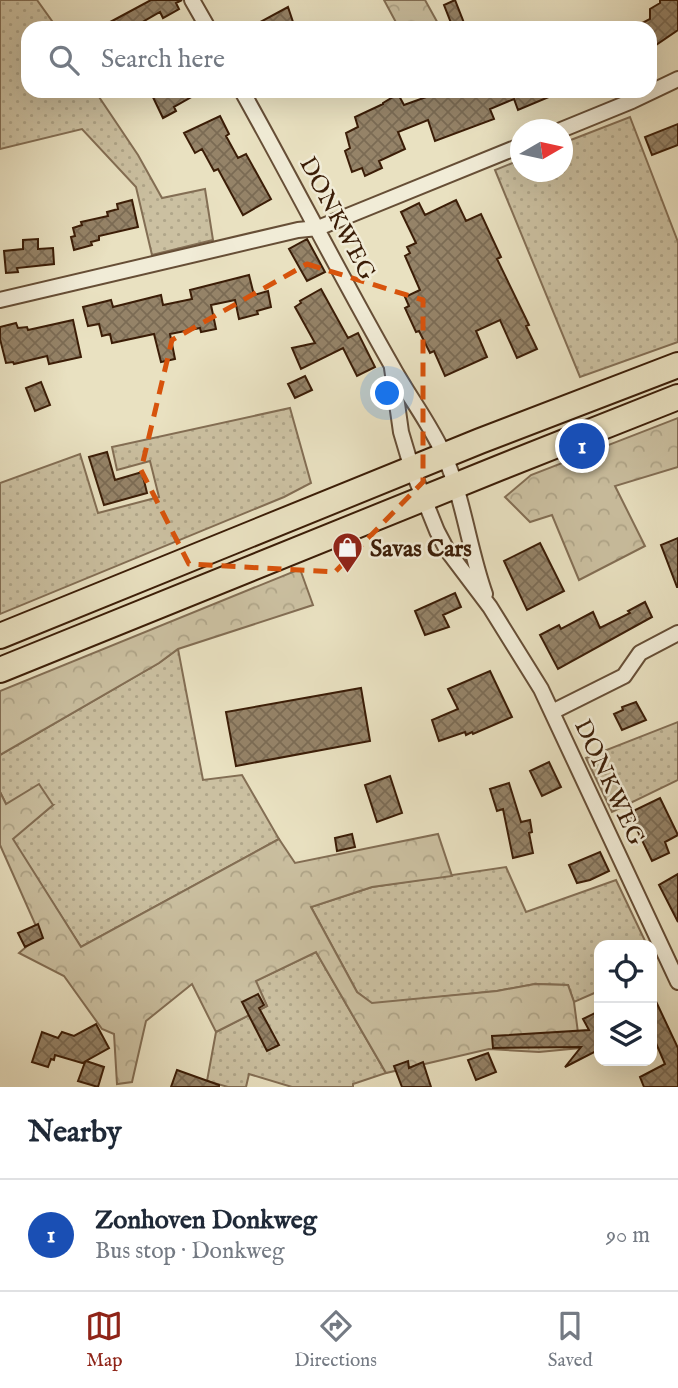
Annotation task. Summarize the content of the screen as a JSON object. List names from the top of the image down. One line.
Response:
{"streets":{"street":["DONKWEG"]},"places":{"shop":["Savas Cars"]},"north":"right","page":{"search":"Search here","pins":"1","heading":"Nearby","list":[{"mark":"1","name":"Zonhoven Donkweg","note":"Bus stop · Donkweg","value":"90 m"}],"nav":["Map","Directions","Saved"]}}
